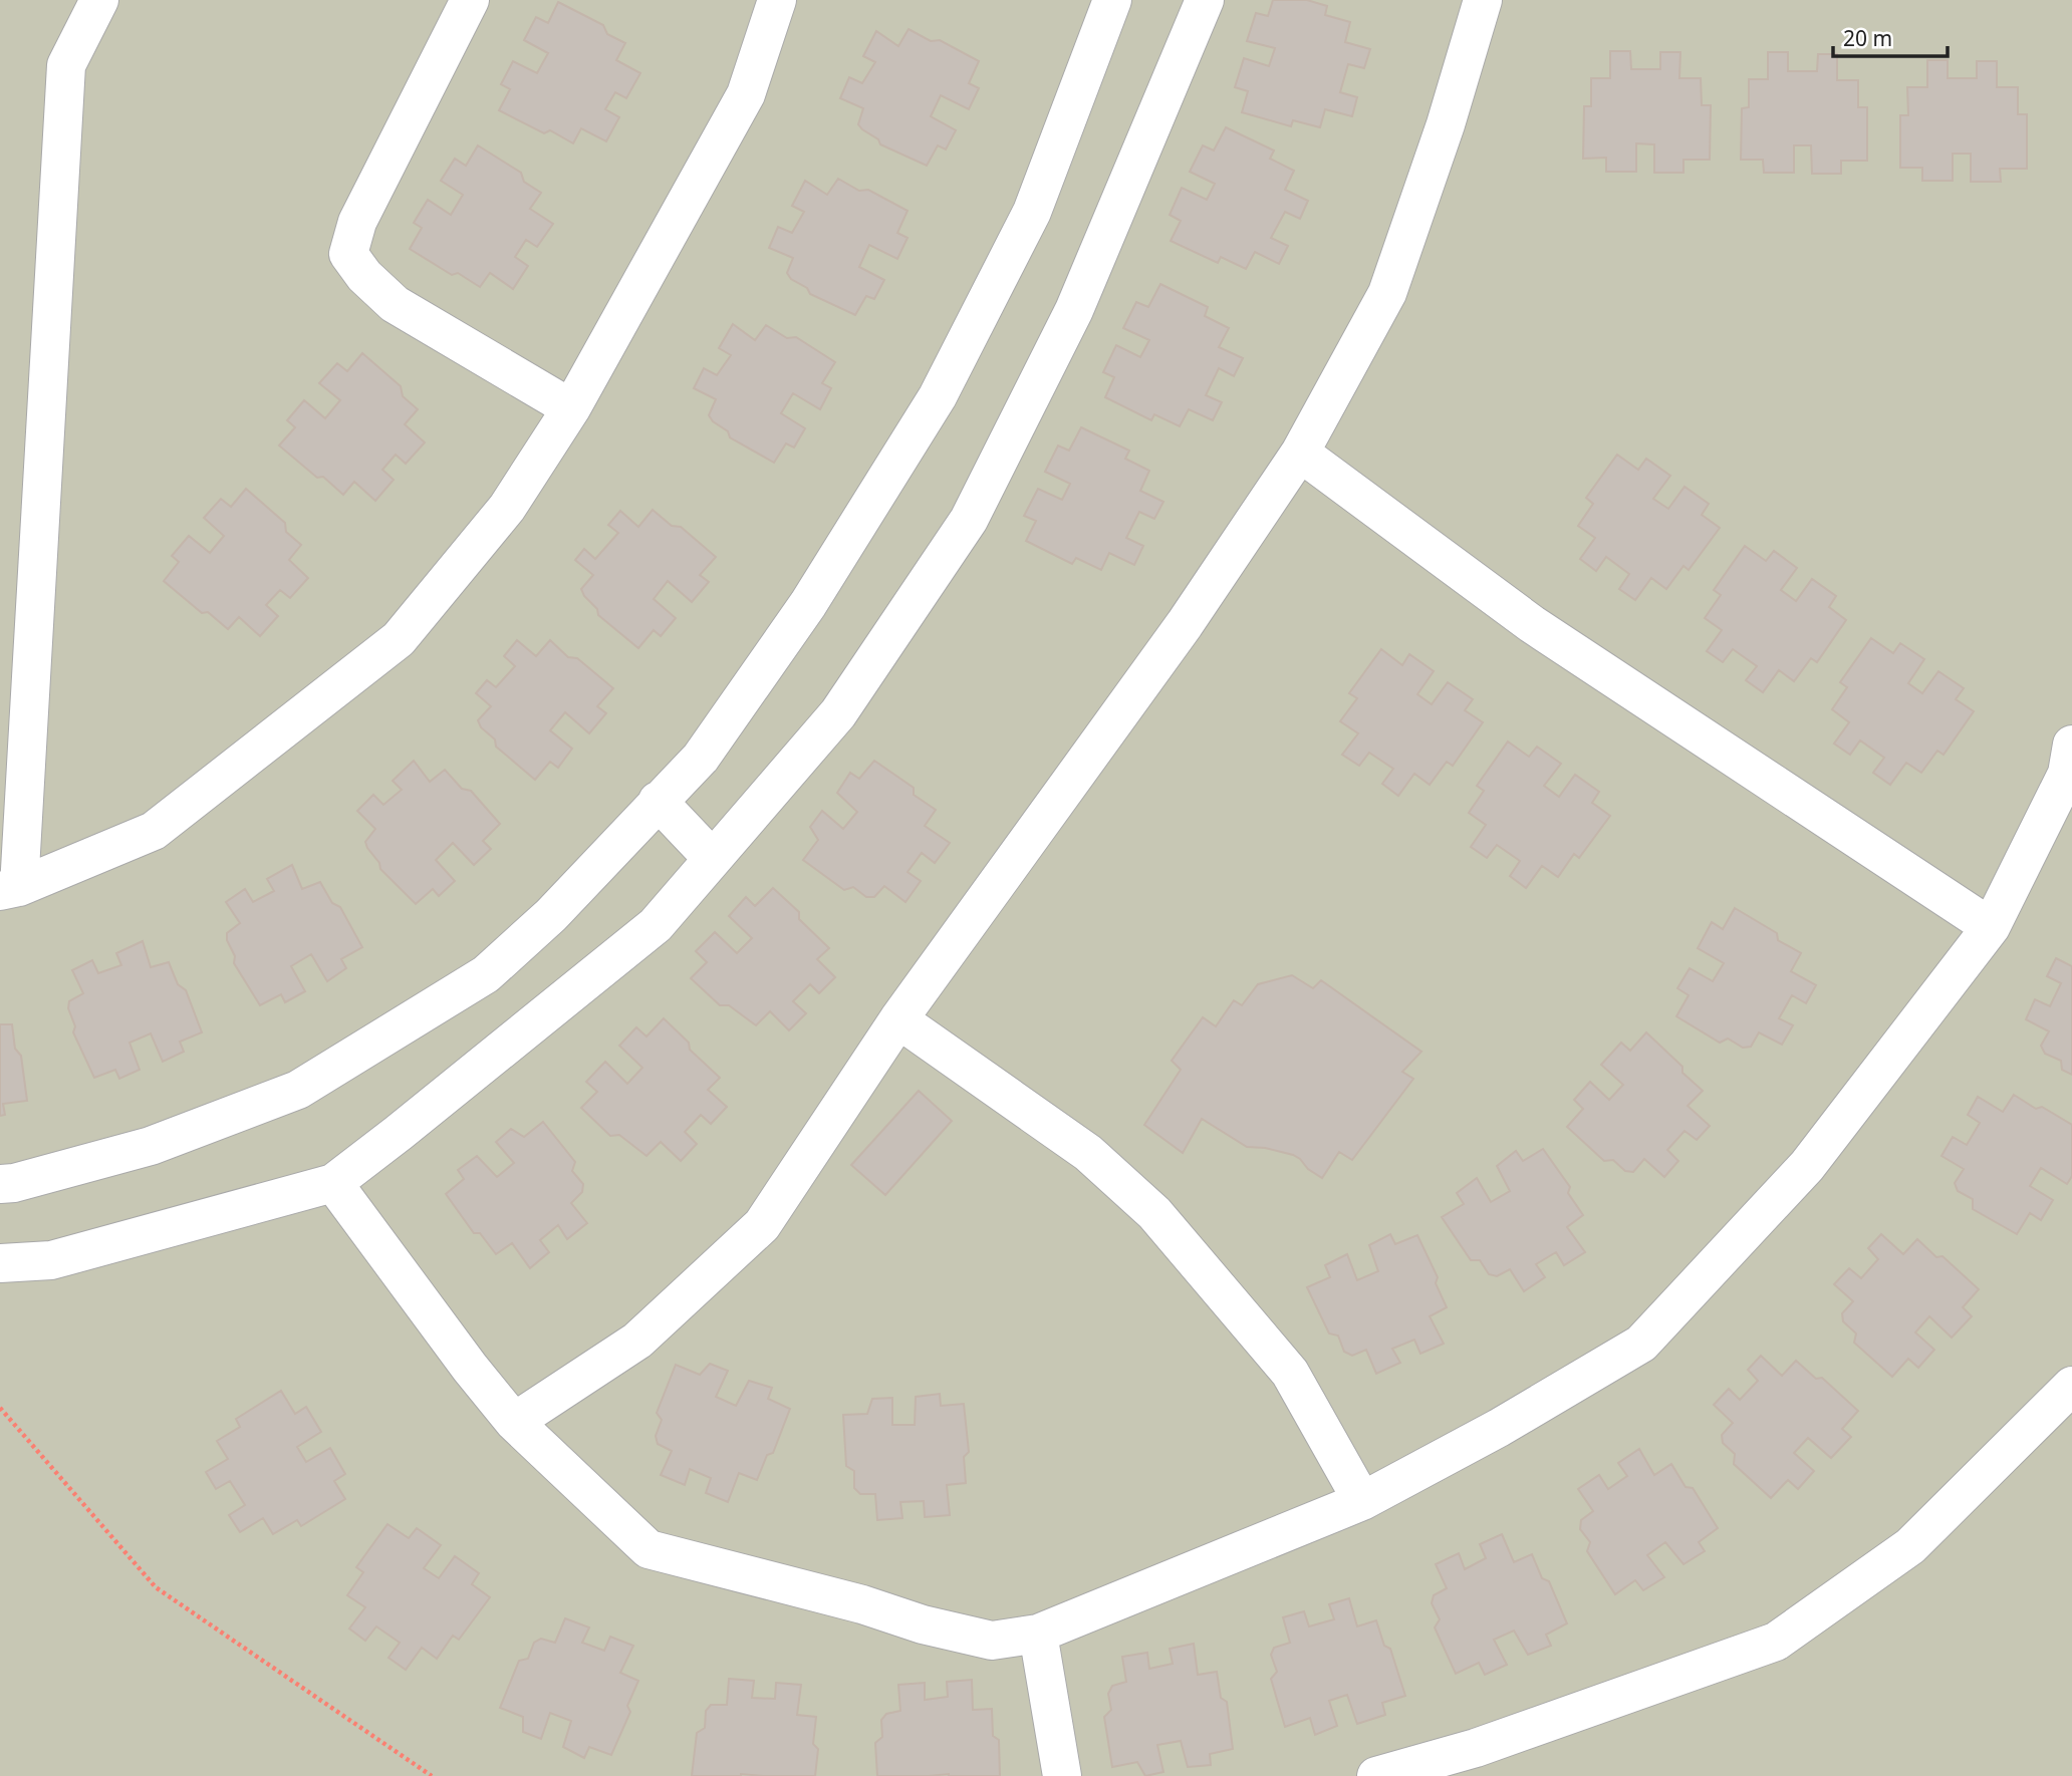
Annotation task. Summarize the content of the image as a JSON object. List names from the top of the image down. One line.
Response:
{"scale_bar":"20 m"}
